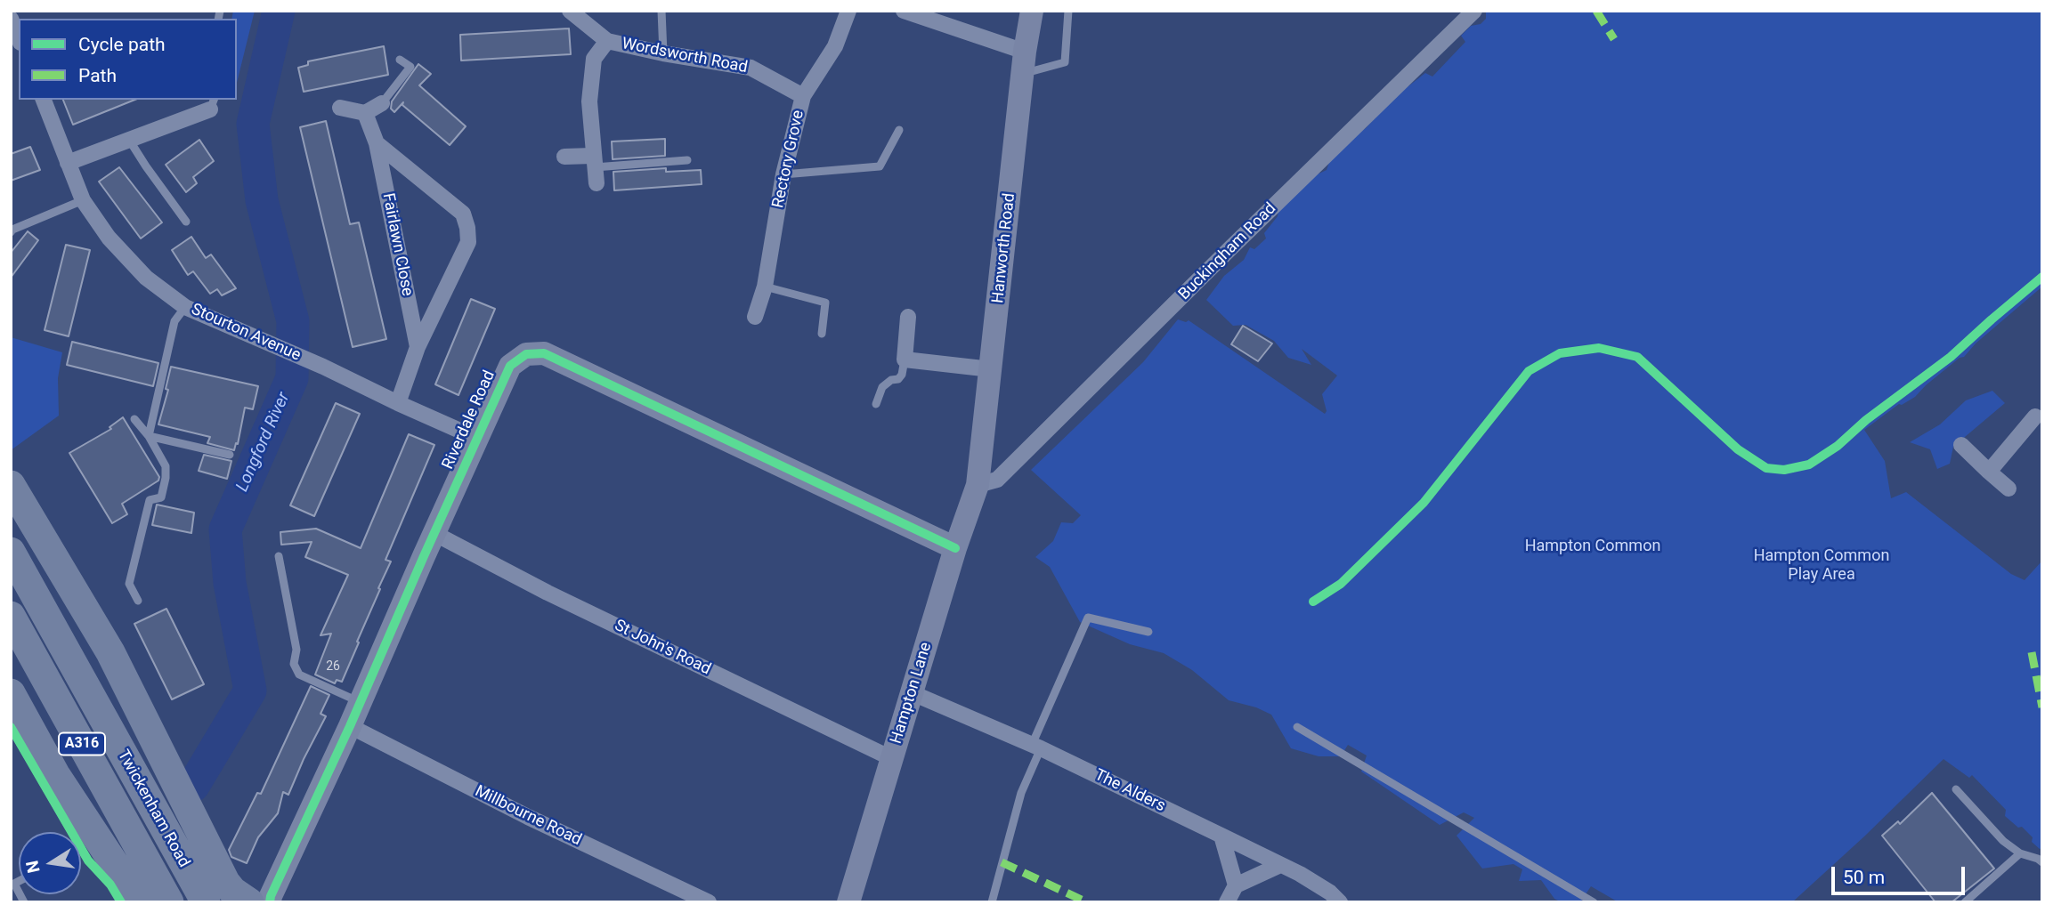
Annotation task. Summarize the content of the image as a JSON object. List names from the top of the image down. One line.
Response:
{"streets":{"highway":["A316","Twickenham Road"],"street":["Wordsworth Road","Rectory Grove","Fairlawn Close","Hanworth Road","Buckingham Road","Stourton Avenue","Riverdale Road","St John's Road","Hampton Lane","The Alders","Millbourne Road"]},"crossings":[["Wordsworth Road","Rectory Grove"],["Fairlawn Close","Stourton Avenue"],["Hanworth Road","Buckingham Road"],["Hanworth Road","Hampton Lane"],["Buckingham Road","Hampton Lane"],["Stourton Avenue","Riverdale Road"],["Riverdale Road","St John's Road"],["Riverdale Road","Hampton Lane"],["Riverdale Road","Millbourne Road"],["St John's Road","Hampton Lane"],["Hampton Lane","The Alders"]],"water":["Longford River"],"parks":["Hampton Common","Hampton Common Play Area"],"house_numbers":["26"],"legend":["Cycle path","Path"],"scale_bar":"50 m","north":"left"}
